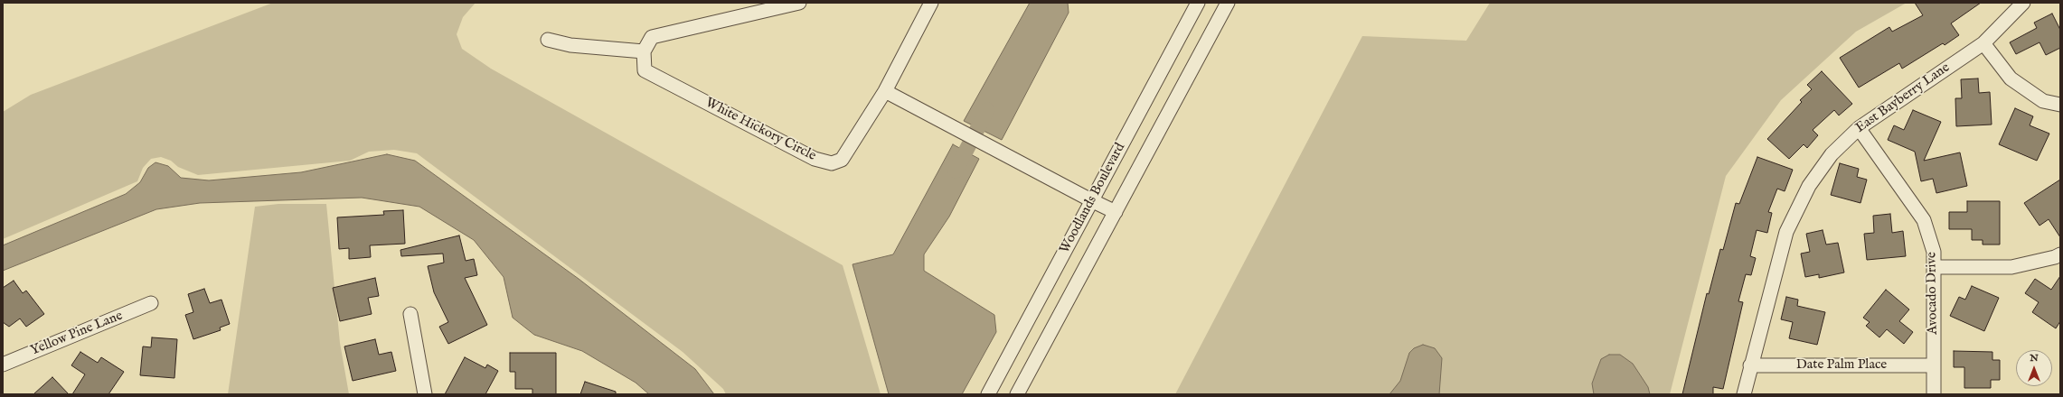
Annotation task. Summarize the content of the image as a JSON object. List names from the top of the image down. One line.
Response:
{"streets":{"street":["East Bayberry Lane","White Hickory Circle","Woodlands Boulevard","Avocado Drive","Yellow Pine Lane","Date Palm Place"]},"crossings":[["East Bayberry Lane","Avocado Drive"],["East Bayberry Lane","Date Palm Place"],["Avocado Drive","Date Palm Place"]],"north":"top"}
